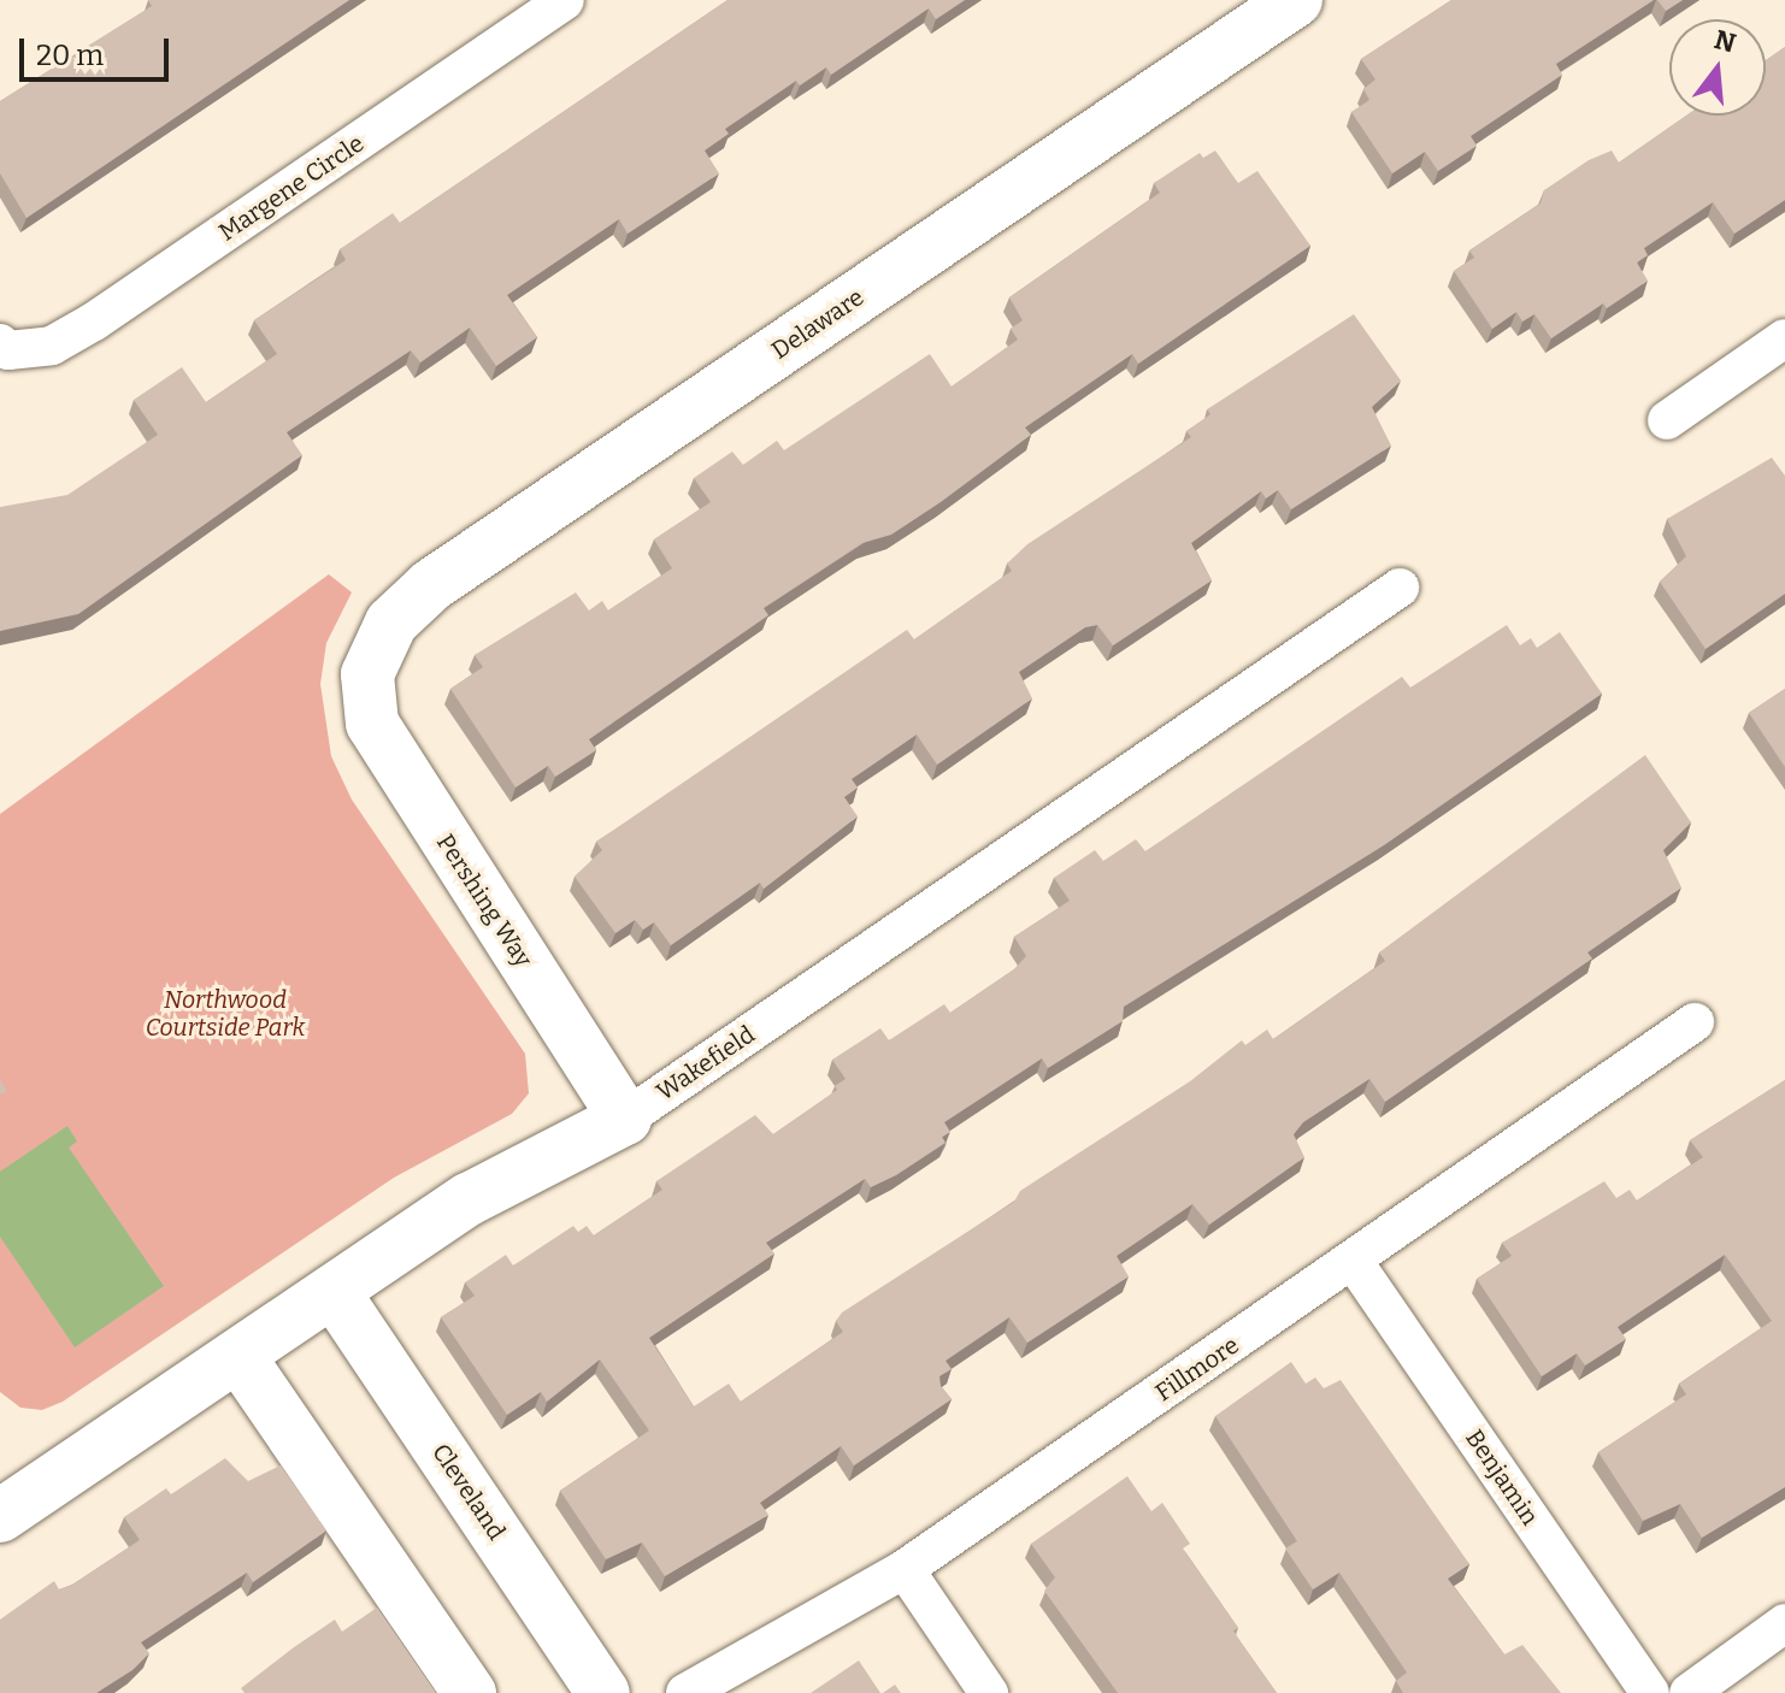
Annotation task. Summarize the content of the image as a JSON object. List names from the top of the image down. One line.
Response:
{"streets":{"street":["Margene Circle","Delaware","Pershing Way","Wakefield","Fillmore","Benjamin","Cleveland"]},"crossings":[["Delaware","Pershing Way"],["Pershing Way","Wakefield"],["Wakefield","Cleveland"],["Fillmore","Benjamin"]],"parks":["Northwood Courtside Park"],"scale_bar":"20 m","north":"top"}
